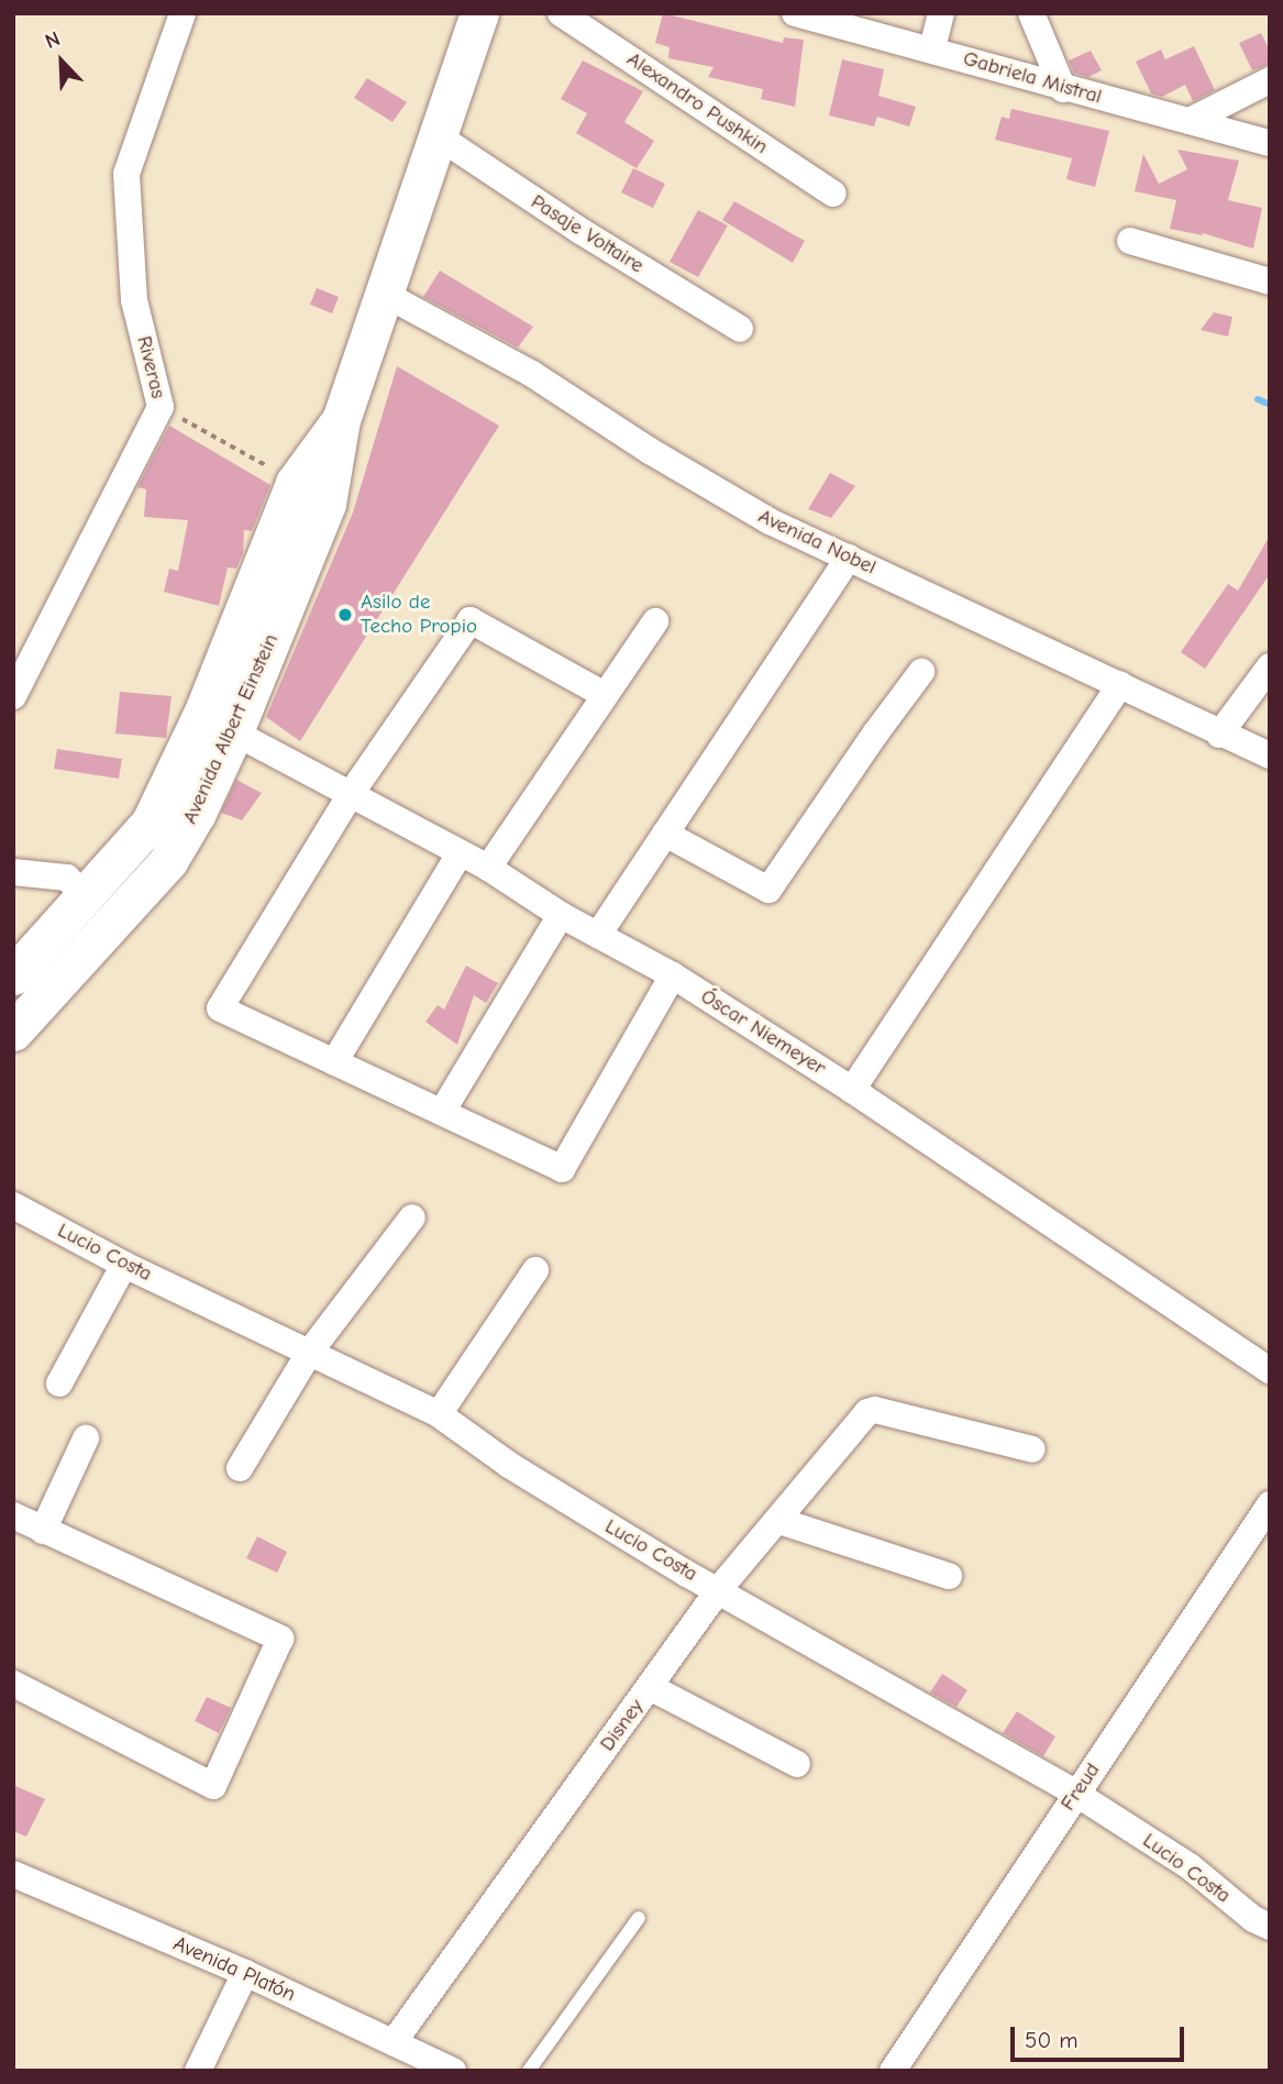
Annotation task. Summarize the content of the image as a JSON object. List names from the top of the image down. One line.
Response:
{"streets":{"street":["Gabriela Mistral","Alexandro Pushkin","Pasaje Voltaire","Riveras","Avenida Nobel","Avenida Albert Einstein","Óscar Niemeyer","Lucio Costa","Disney","Freud","Avenida Platón"]},"crossings":[["Pasaje Voltaire","Avenida Albert Einstein"],["Avenida Nobel","Avenida Albert Einstein"],["Avenida Albert Einstein","Óscar Niemeyer"],["Lucio Costa","Disney"],["Lucio Costa","Freud"],["Disney","Avenida Platón"]],"places":["Asilo de Techo Propio"],"scale_bar":"50 m","north":"top left"}
